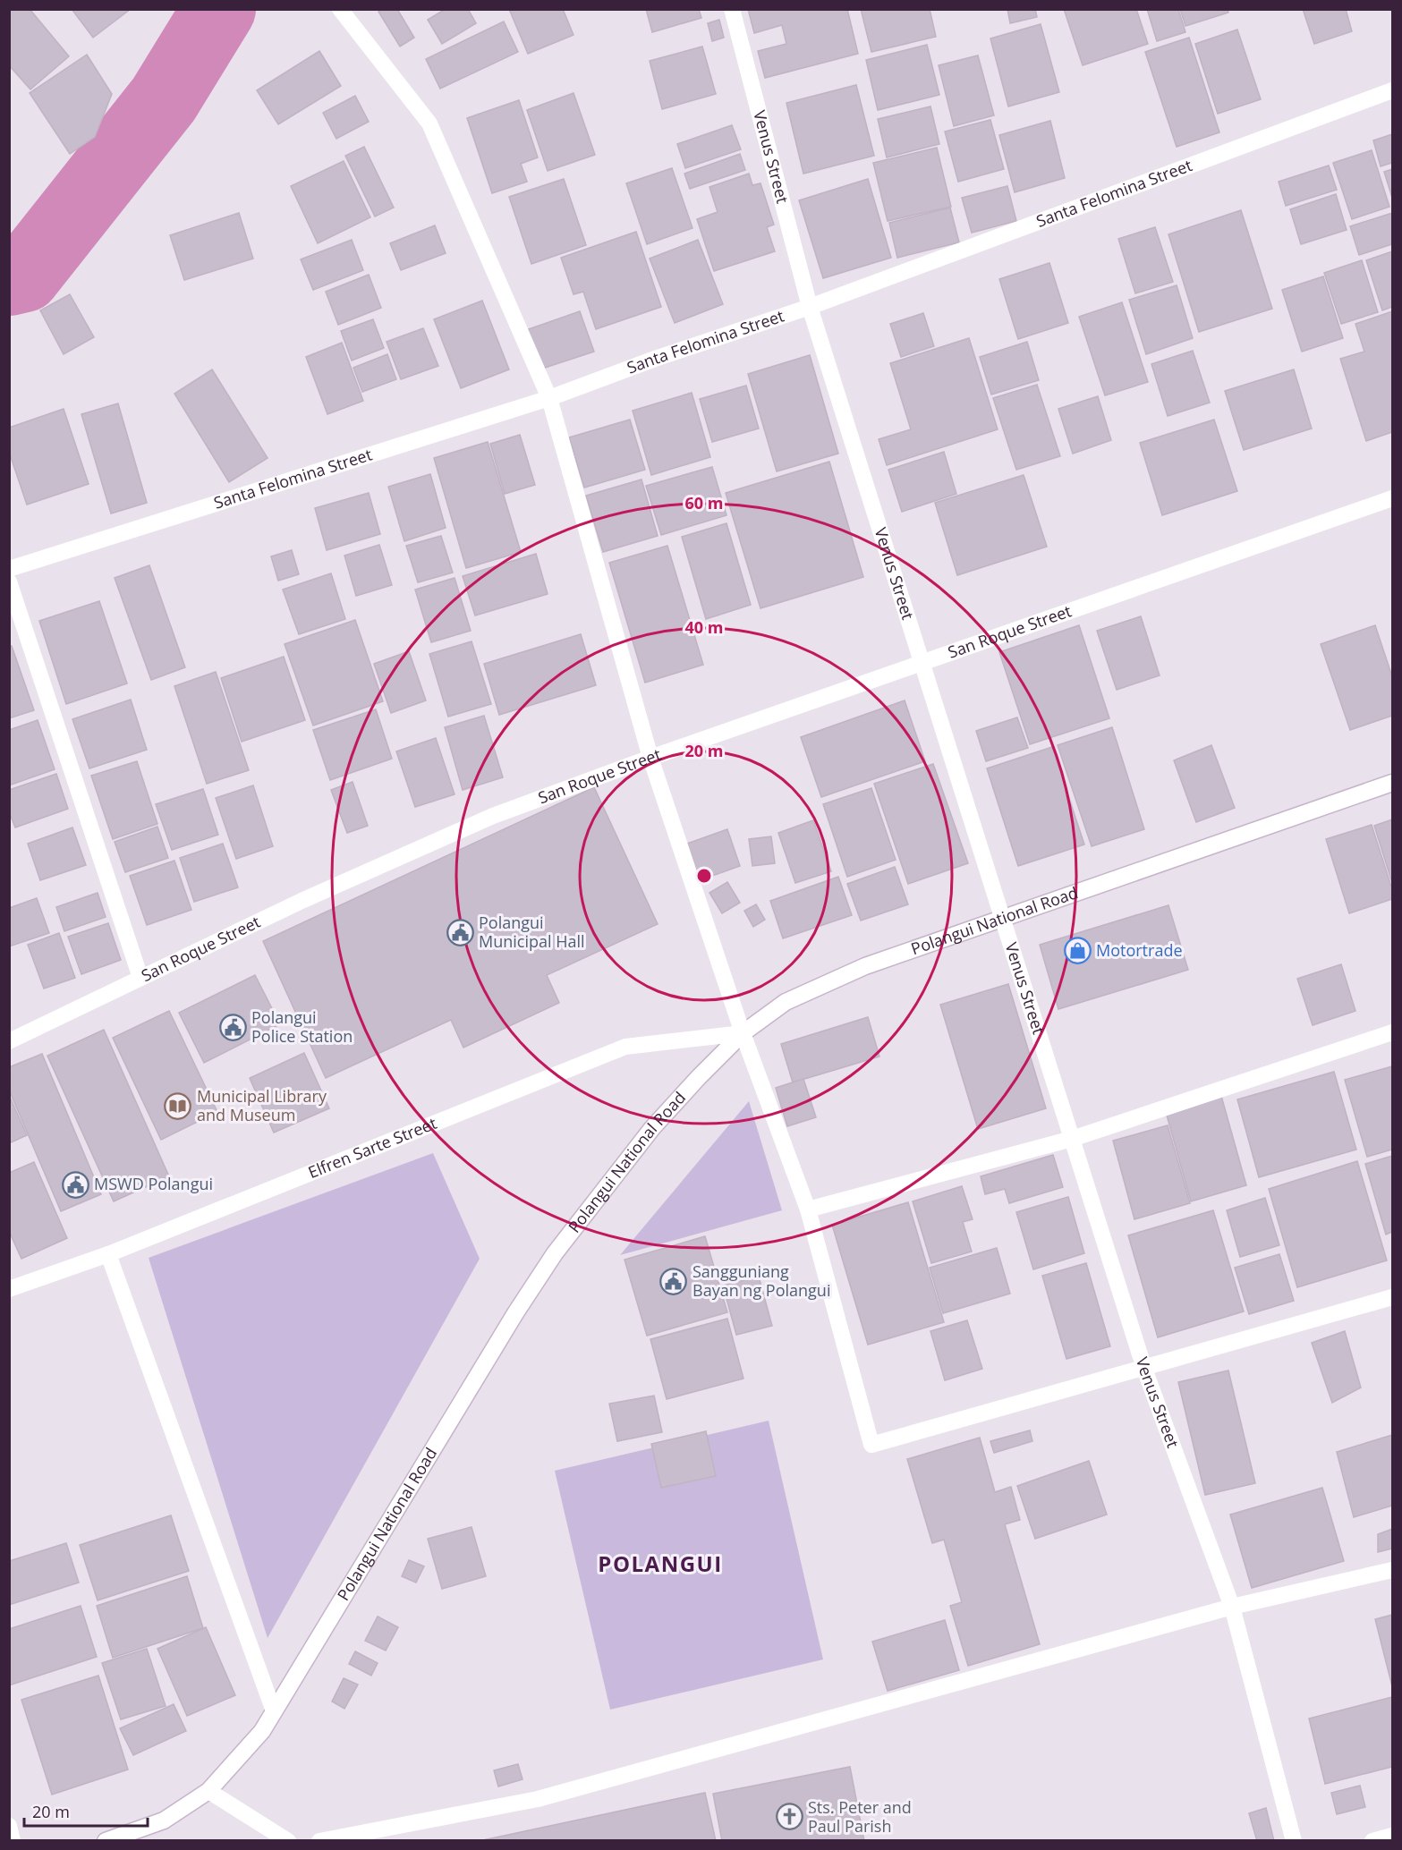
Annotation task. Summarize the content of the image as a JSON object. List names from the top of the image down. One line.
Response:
{"streets":{"street":["Venus Street","Santa Felomina Street","San Roque Street","Polangui National Road","Elfren Sarte Street"]},"crossings":[["Venus Street","Santa Felomina Street"],["Venus Street","San Roque Street"],["Venus Street","Polangui National Road"],["Polangui National Road","Elfren Sarte Street"]],"districts":["POLANGUI"],"places":{"public building":["Polangui Municipal Hall","Polangui Police Station","MSWD Polangui","Sangguniang Bayan ng Polangui"],"shop":["Motortrade"],"library":["Municipal Library and Museum"],"church":["Sts. Peter and Paul Parish"]},"scale_bar":"20 m","rings":["60 m","40 m","20 m"]}
